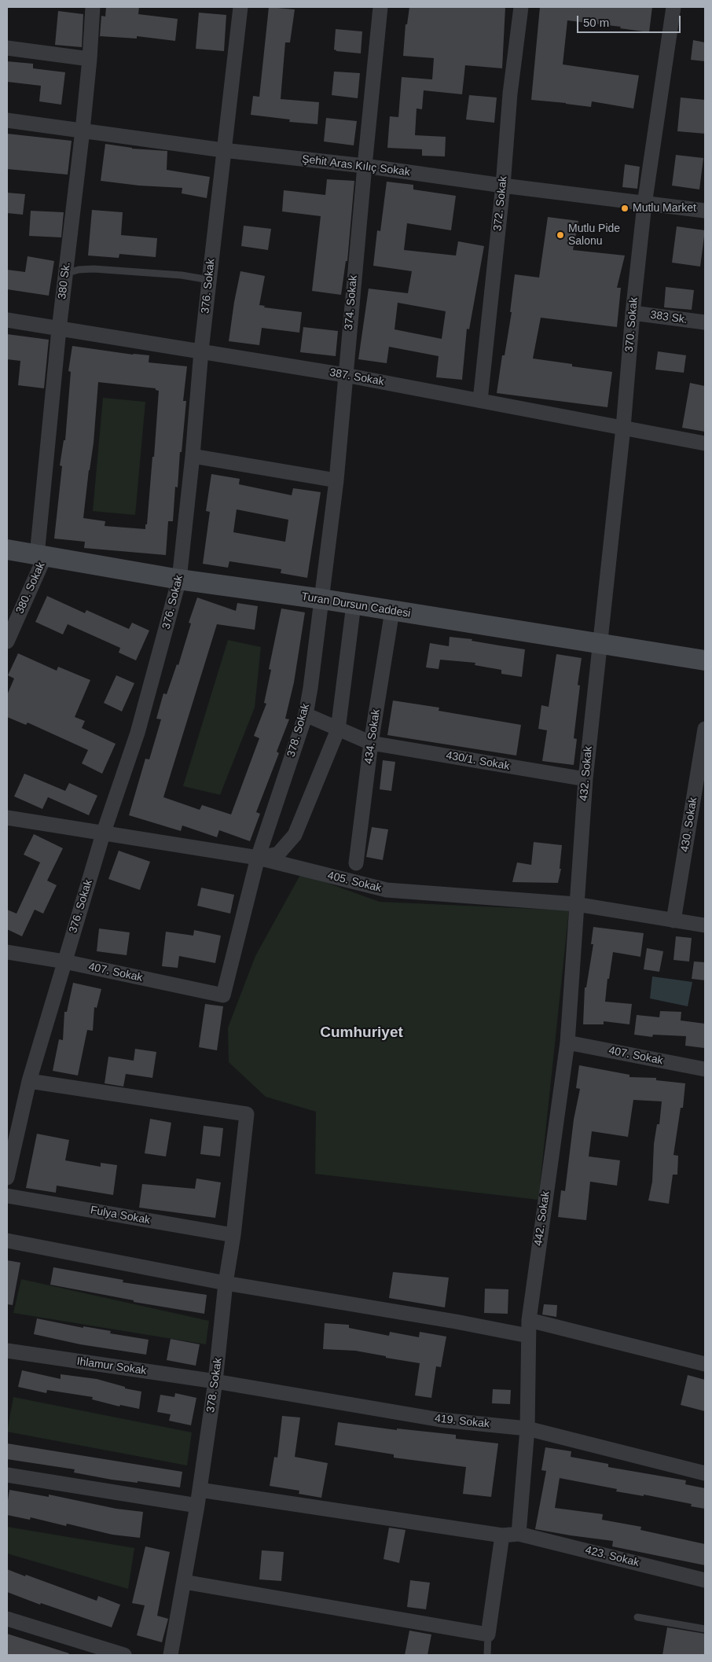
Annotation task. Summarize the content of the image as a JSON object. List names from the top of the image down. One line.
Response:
{"streets":{"street":["Şehit Aras Kılıç Sokak","372. Sokak","380 Sk.","376. Sokak","374. Sokak","383 Sk.","370. Sokak","387. Sokak","380. Sokak","Turan Dursun Caddesi","378. Sokak","434. Sokak","430/1. Sokak","432. Sokak","430. Sokak","405. Sokak","407. Sokak","Fulya Sokak","442. Sokak","Ihlamur Sokak","419. Sokak","423. Sokak"]},"crossings":[["Şehit Aras Kılıç Sokak","372. Sokak"],["Şehit Aras Kılıç Sokak","380 Sk."],["Şehit Aras Kılıç Sokak","376. Sokak"],["Şehit Aras Kılıç Sokak","374. Sokak"],["Şehit Aras Kılıç Sokak","370. Sokak"],["372. Sokak","387. Sokak"],["380 Sk.","387. Sokak"],["380 Sk.","380. Sokak"],["380 Sk.","Turan Dursun Caddesi"],["376. Sokak","387. Sokak"],["376. Sokak","Turan Dursun Caddesi"],["376. Sokak","378. Sokak"],["376. Sokak","405. Sokak"],["376. Sokak","407. Sokak"],["374. Sokak","387. Sokak"],["374. Sokak","Turan Dursun Caddesi"],["374. Sokak","378. Sokak"],["383 Sk.","370. Sokak"],["370. Sokak","387. Sokak"],["370. Sokak","Turan Dursun Caddesi"],["370. Sokak","432. Sokak"],["380. Sokak","Turan Dursun Caddesi"],["Turan Dursun Caddesi","378. Sokak"],["Turan Dursun Caddesi","434. Sokak"],["Turan Dursun Caddesi","432. Sokak"],["378. Sokak","430/1. Sokak"],["378. Sokak","405. Sokak"],["378. Sokak","407. Sokak"],["378. Sokak","Fulya Sokak"],["378. Sokak","Ihlamur Sokak"],["378. Sokak","419. Sokak"],["378. Sokak","423. Sokak"],["434. Sokak","430/1. Sokak"],["430/1. Sokak","432. Sokak"],["432. Sokak","405. Sokak"],["432. Sokak","442. Sokak"],["430. Sokak","405. Sokak"],["405. Sokak","442. Sokak"],["407. Sokak","442. Sokak"],["442. Sokak","419. Sokak"],["442. Sokak","423. Sokak"],["Ihlamur Sokak","419. Sokak"]],"districts":["Cumhuriyet"],"places":["Mutlu Market","Mutlu Pide Salonu"],"scale_bar":"50 m"}
